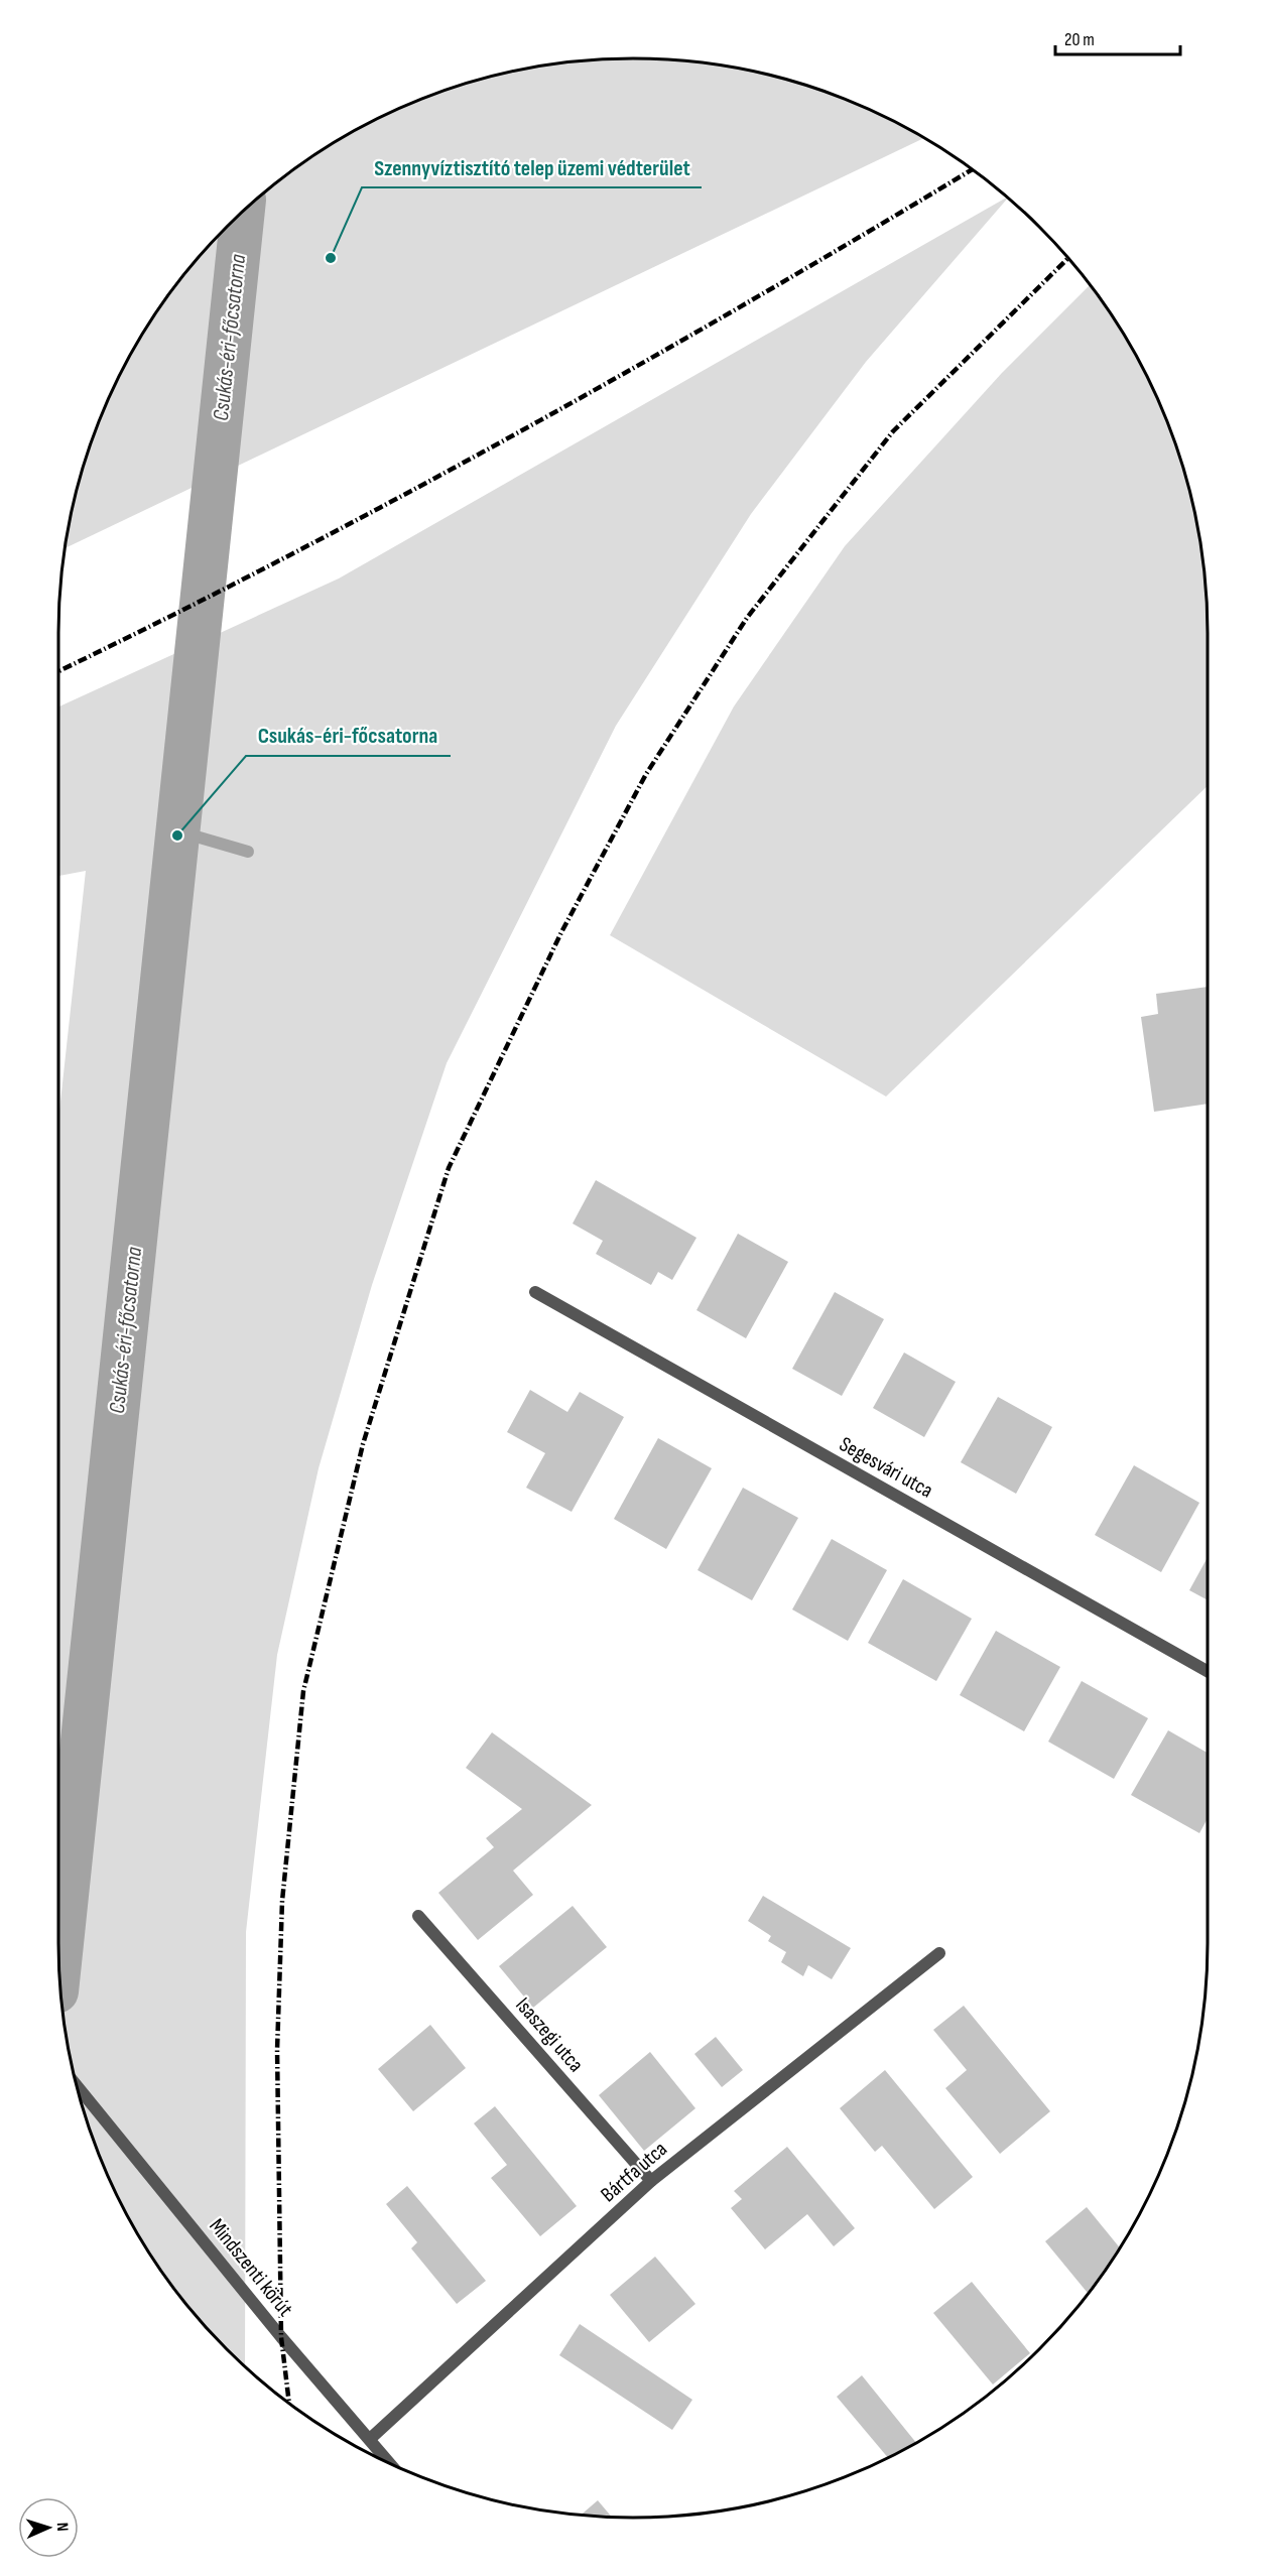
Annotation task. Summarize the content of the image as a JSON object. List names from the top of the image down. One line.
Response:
{"streets":{"street":["Segesvári utca","Isaszegi utca","Bártfa utca","Mindszenti körút"]},"crossings":[["Isaszegi utca","Bártfa utca"],["Bártfa utca","Mindszenti körút"]],"water":["Csukás-éri-főcsatorna"],"places":["Szennyvíztisztító telep üzemi védterület","Csukás-éri-főcsatorna"],"scale_bar":"20 m","north":"right"}
